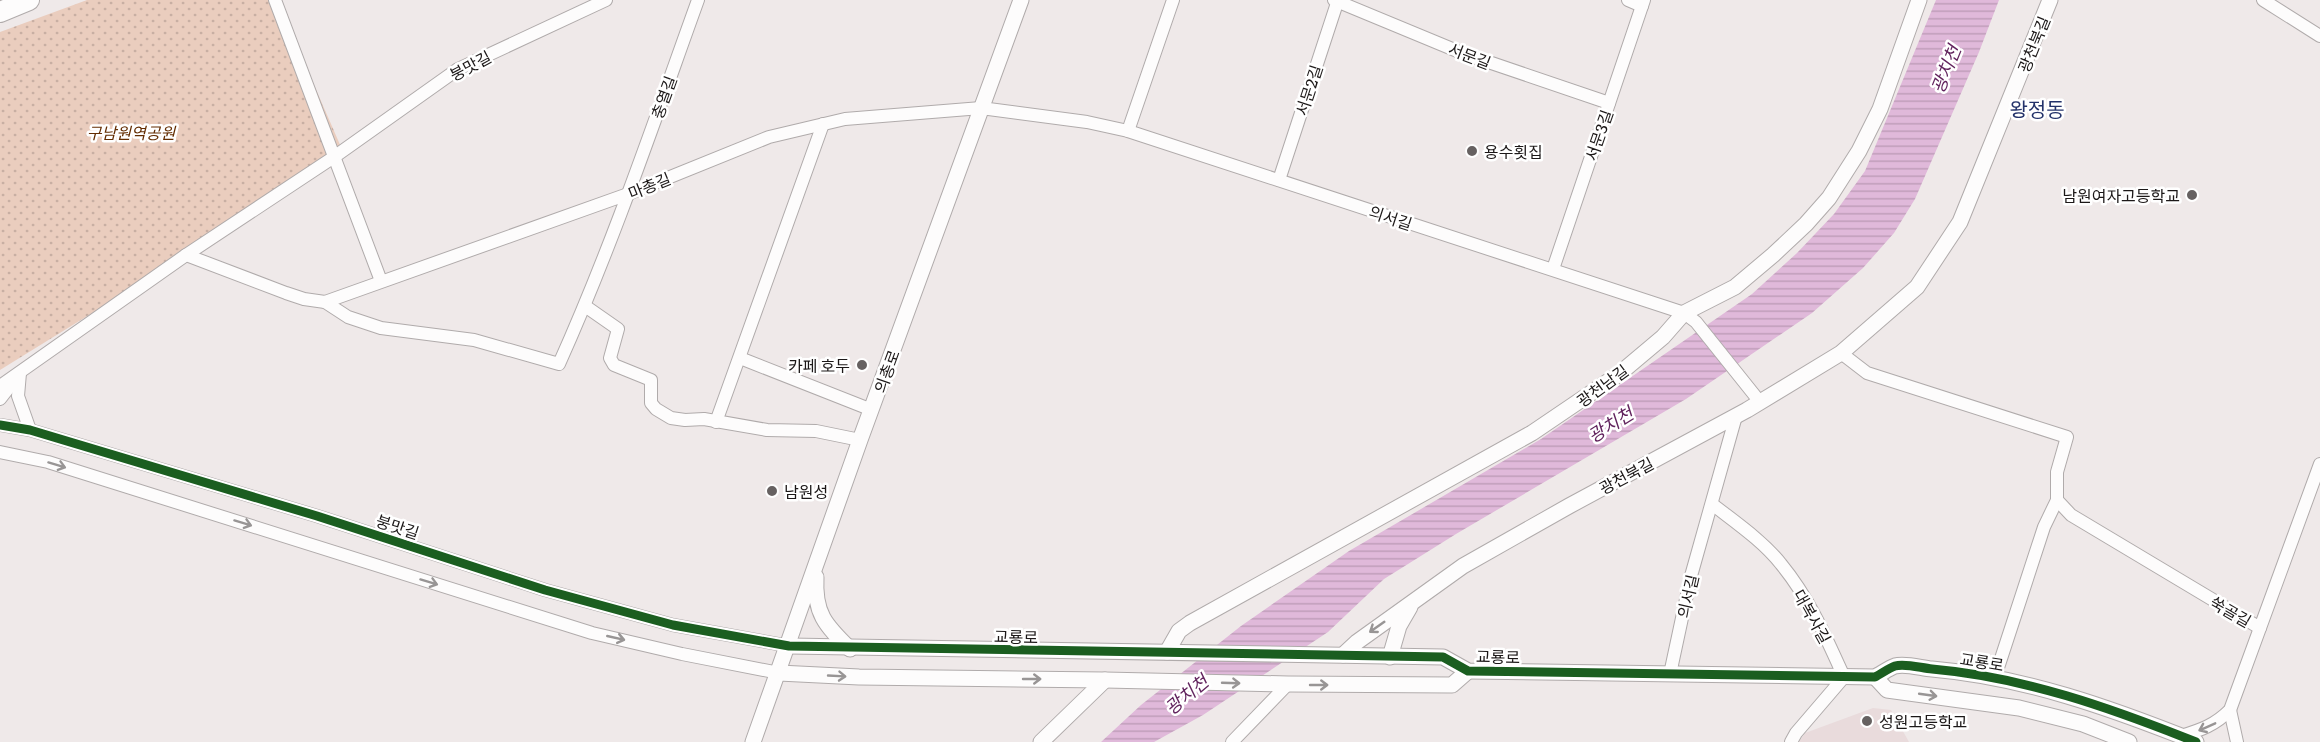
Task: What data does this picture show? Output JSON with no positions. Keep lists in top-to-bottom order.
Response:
{
  "streets": {
    "street": [
      "광천북길",
      "서문길",
      "붕맛길",
      "서문2길",
      "충열길",
      "서문3길",
      "마총길",
      "의서길",
      "의총로",
      "광천남길",
      "쑥골길",
      "대복사길",
      "교룡로"
    ]
  },
  "crossings": [
    ["광천북길", "의서길"],
    ["광천북길", "교룡로"],
    ["서문길", "서문2길"],
    ["서문길", "서문3길"],
    ["붕맛길", "의총로"],
    ["붕맛길", "교룡로"],
    ["서문2길", "의서길"],
    ["충열길", "마총길"],
    ["서문3길", "의서길"],
    ["마총길", "의서길"],
    ["마총길", "의총로"],
    ["의서길", "의총로"],
    ["의서길", "광천남길"],
    ["의서길", "대복사길"],
    ["의서길", "교룡로"],
    ["의총로", "교룡로"],
    ["광천남길", "교룡로"],
    ["대복사길", "교룡로"]
  ],
  "districts": ["왕정동"],
  "water": ["광치천"],
  "parks": ["구남원역공원"],
  "places": [
    "용수횟집",
    "남원여자고등학교",
    "카페 호두",
    "남원성",
    "성원고등학교"
  ]
}
